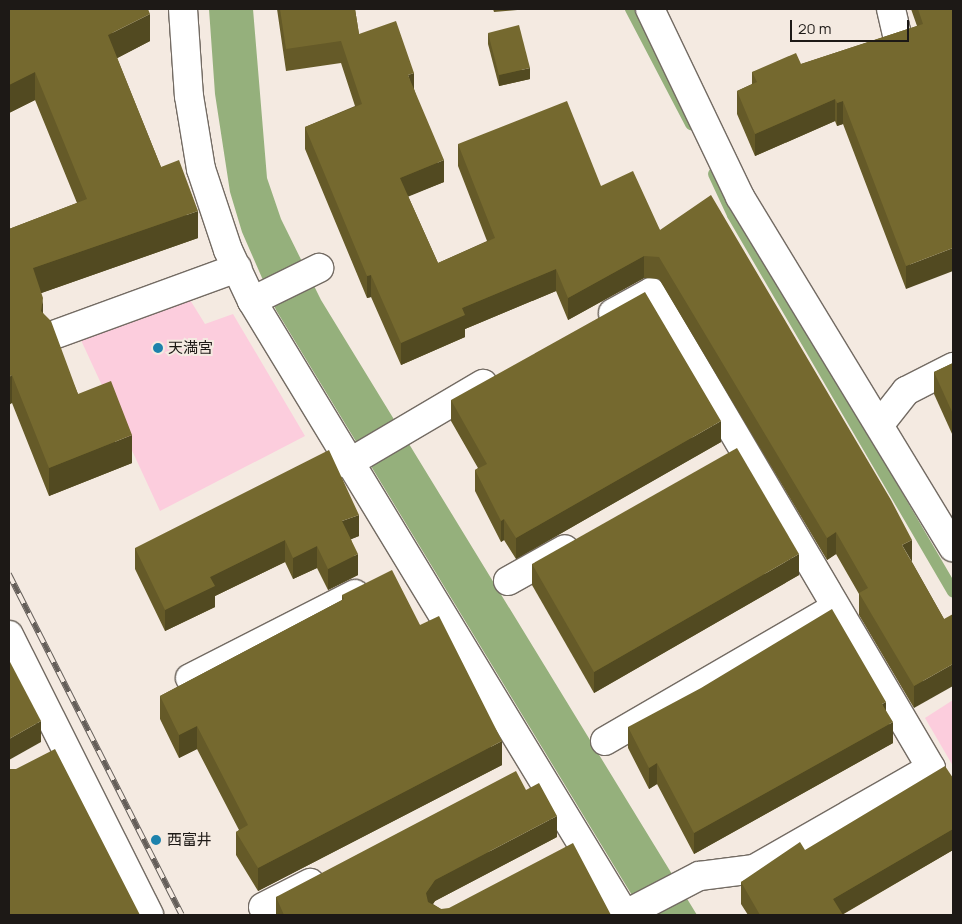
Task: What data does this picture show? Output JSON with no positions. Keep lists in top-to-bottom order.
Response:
{
  "places": ["天満宮", "西富井"],
  "scale_bar": "20 m"
}
